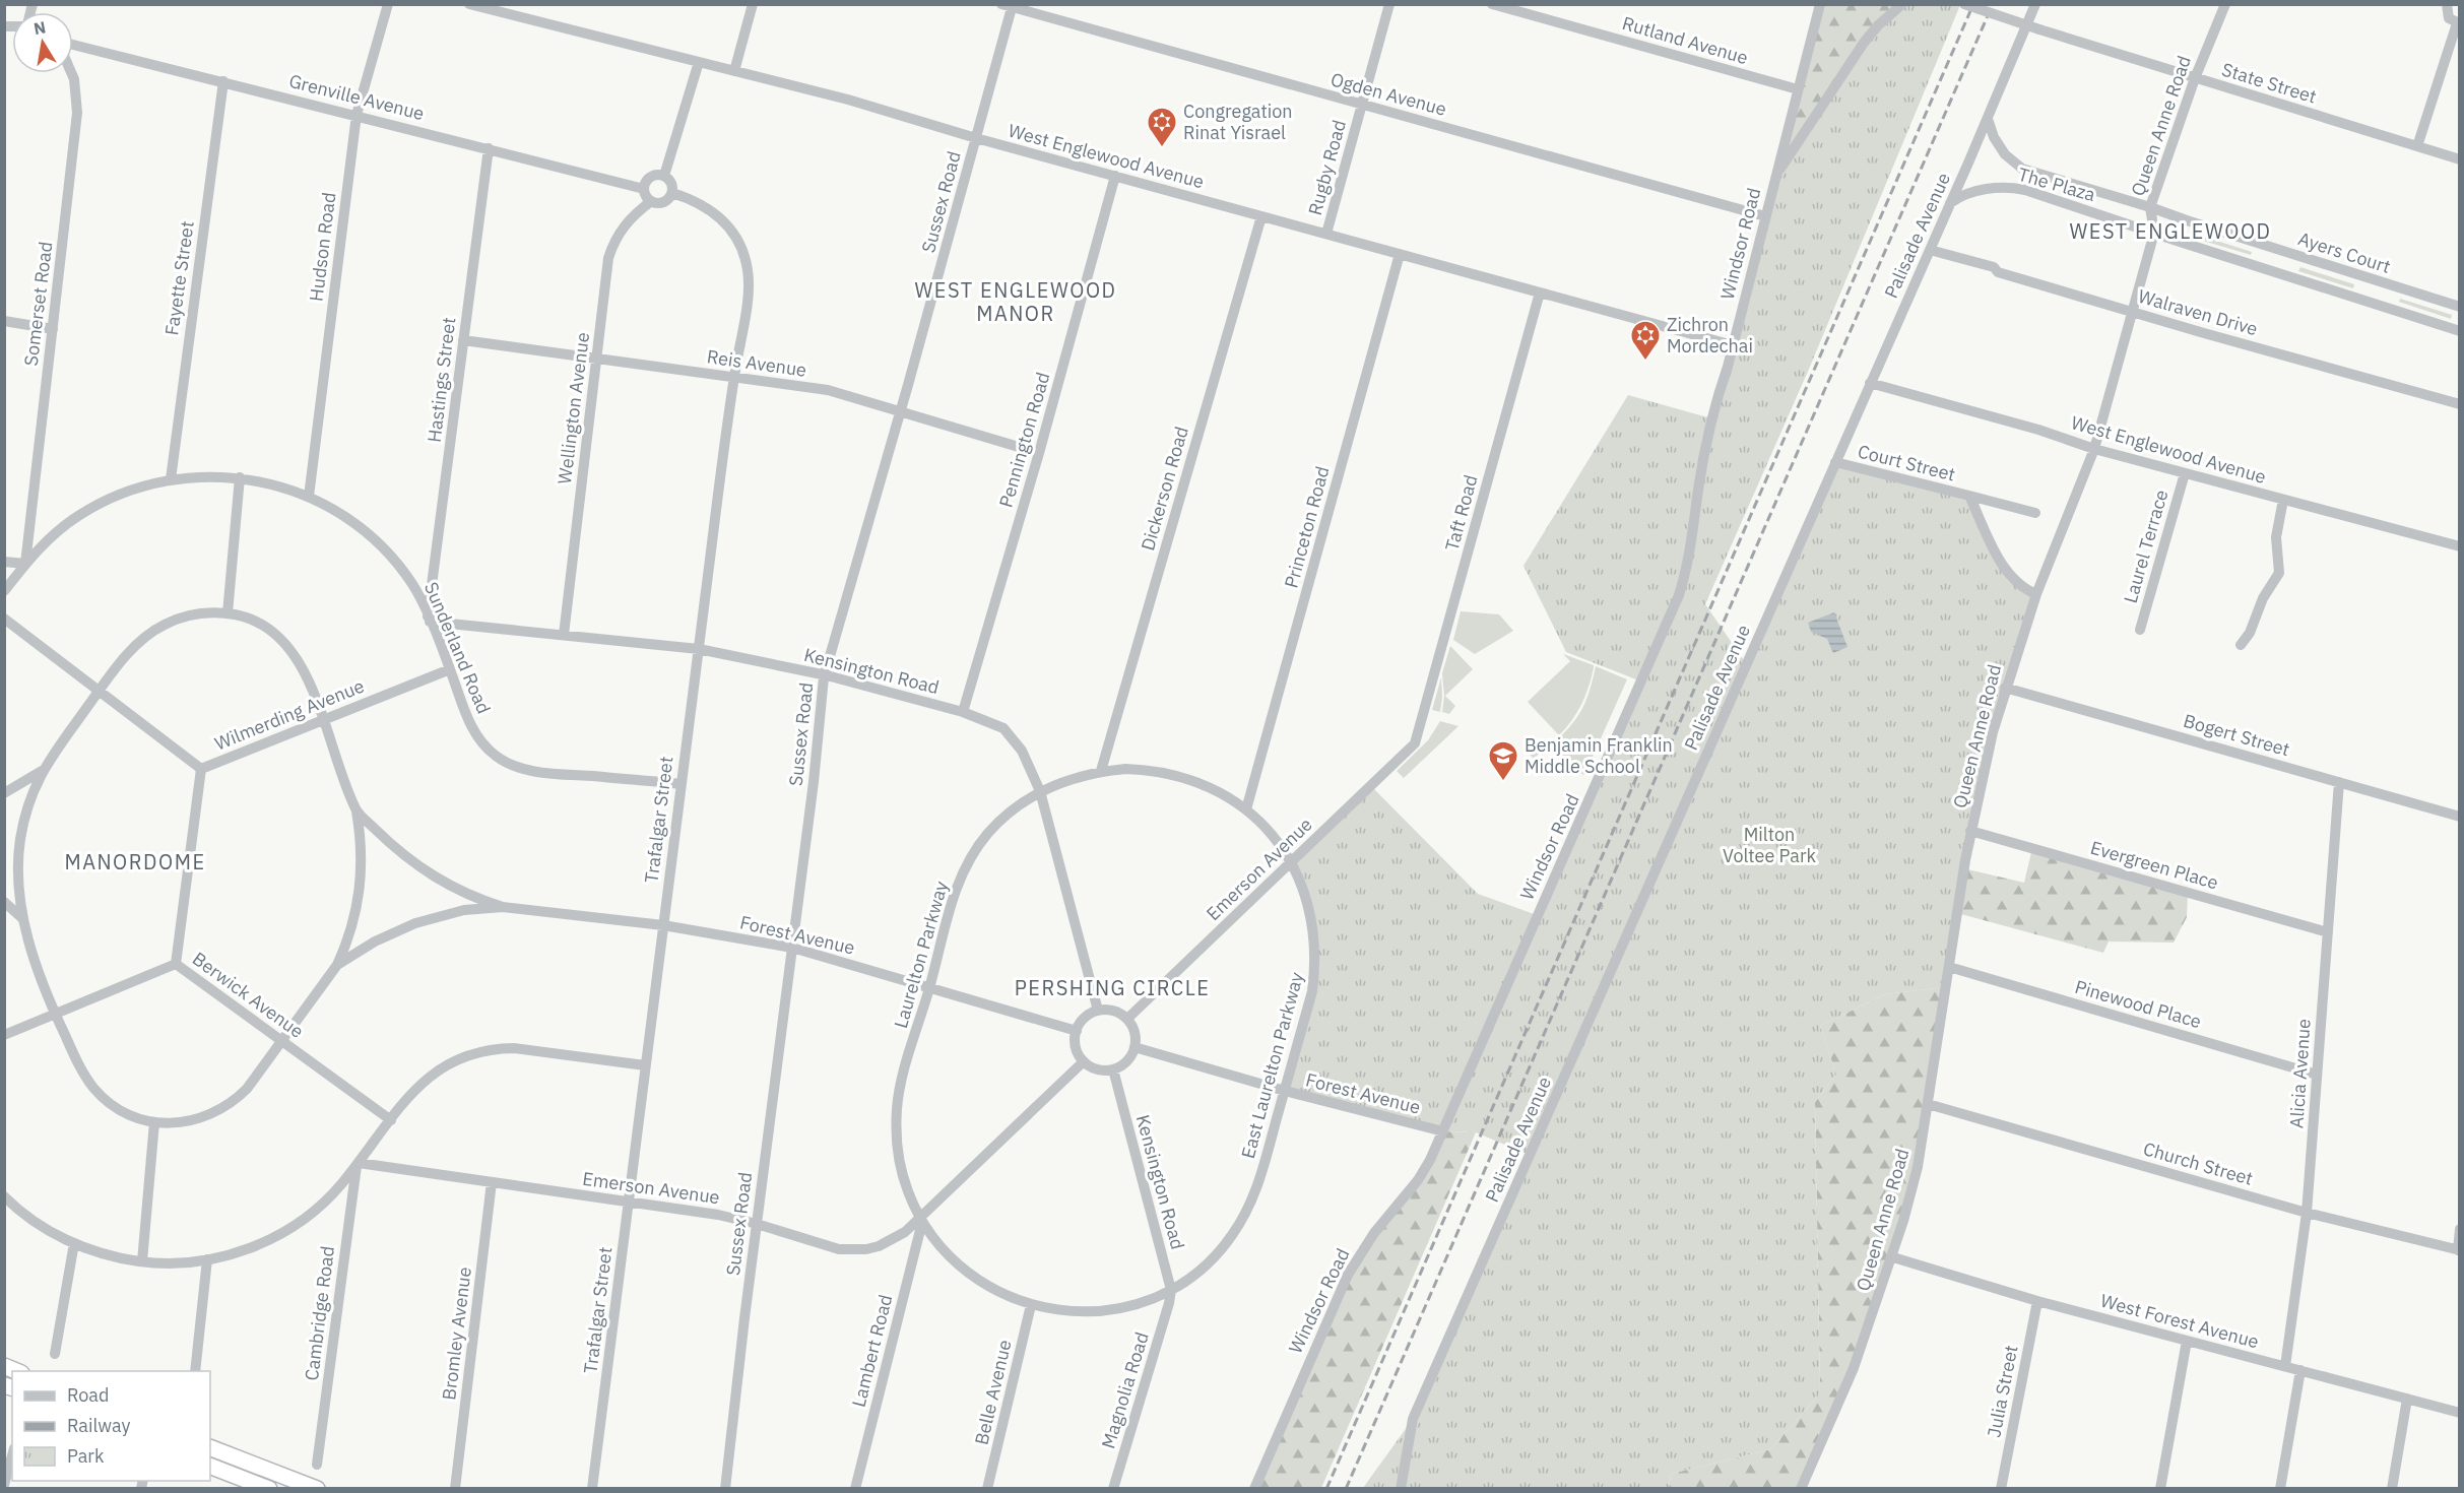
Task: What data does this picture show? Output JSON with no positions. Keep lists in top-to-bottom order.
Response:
{
  "streets": {
    "street": [
      "Rutland Avenue",
      "State Street",
      "Ogden Avenue",
      "Grenville Avenue",
      "Queen Anne Road",
      "West Englewood Avenue",
      "Rugby Road",
      "The Plaza",
      "Sussex Road",
      "Palisade Avenue",
      "Windsor Road",
      "Hudson Road",
      "Ayers Court",
      "Fayette Street",
      "Somerset Road",
      "Walraven Drive",
      "Reis Avenue",
      "Hastings Street",
      "Wellington Avenue",
      "Pennington Road",
      "Court Street",
      "Dickerson Road",
      "Taft Road",
      "Princeton Road",
      "Laurel Terrace",
      "Sunderland Road",
      "Kensington Road",
      "Wilmerding Avenue",
      "Bogert Street",
      "Trafalgar Street",
      "Evergreen Place",
      "Emerson Avenue",
      "Forest Avenue",
      "Laurelton Parkway",
      "Berwick Avenue",
      "Pinewood Place",
      "East Laurelton Parkway",
      "Alicia Avenue",
      "Church Street",
      "Cambridge Road",
      "West Forest Avenue",
      "Bromley Avenue",
      "Lambert Road",
      "Magnolia Road",
      "Julia Street",
      "Belle Avenue"
    ]
  },
  "crossings": [
    ["Rutland Avenue", "Windsor Road"],
    ["State Street", "Queen Anne Road"],
    ["Ogden Avenue", "Rugby Road"],
    ["Ogden Avenue", "Sussex Road"],
    ["Ogden Avenue", "Windsor Road"],
    ["Grenville Avenue", "Hudson Road"],
    ["Grenville Avenue", "Fayette Street"],
    ["Grenville Avenue", "Hastings Street"],
    ["Grenville Avenue", "Wellington Avenue"],
    ["Grenville Avenue", "Trafalgar Street"],
    ["Queen Anne Road", "West Englewood Avenue"],
    ["Queen Anne Road", "The Plaza"],
    ["Queen Anne Road", "Ayers Court"],
    ["Queen Anne Road", "Walraven Drive"],
    ["Queen Anne Road", "Court Street"],
    ["Queen Anne Road", "Bogert Street"],
    ["Queen Anne Road", "Evergreen Place"],
    ["Queen Anne Road", "Pinewood Place"],
    ["Queen Anne Road", "Church Street"],
    ["Queen Anne Road", "West Forest Avenue"],
    ["West Englewood Avenue", "Rugby Road"],
    ["West Englewood Avenue", "Sussex Road"],
    ["West Englewood Avenue", "Palisade Avenue"],
    ["West Englewood Avenue", "Windsor Road"],
    ["West Englewood Avenue", "Pennington Road"],
    ["West Englewood Avenue", "Dickerson Road"],
    ["West Englewood Avenue", "Taft Road"],
    ["West Englewood Avenue", "Princeton Road"],
    ["West Englewood Avenue", "Laurel Terrace"],
    ["The Plaza", "Palisade Avenue"],
    ["The Plaza", "Ayers Court"],
    ["Sussex Road", "Reis Avenue"],
    ["Sussex Road", "Kensington Road"],
    ["Sussex Road", "Emerson Avenue"],
    ["Sussex Road", "Forest Avenue"],
    ["Palisade Avenue", "Walraven Drive"],
    ["Palisade Avenue", "Court Street"],
    ["Windsor Road", "Forest Avenue"],
    ["Hudson Road", "Sunderland Road"],
    ["Fayette Street", "Sunderland Road"],
    ["Somerset Road", "Sunderland Road"],
    ["Reis Avenue", "Hastings Street"],
    ["Reis Avenue", "Wellington Avenue"],
    ["Reis Avenue", "Pennington Road"],
    ["Reis Avenue", "Trafalgar Street"],
    ["Hastings Street", "Sunderland Road"],
    ["Hastings Street", "Kensington Road"],
    ["Wellington Avenue", "Kensington Road"],
    ["Wellington Avenue", "Trafalgar Street"],
    ["Pennington Road", "Kensington Road"],
    ["Dickerson Road", "Laurelton Parkway"],
    ["Dickerson Road", "East Laurelton Parkway"],
    ["Taft Road", "Emerson Avenue"],
    ["Princeton Road", "East Laurelton Parkway"],
    ["Sunderland Road", "Kensington Road"],
    ["Sunderland Road", "Wilmerding Avenue"],
    ["Sunderland Road", "Trafalgar Street"],
    ["Kensington Road", "Trafalgar Street"],
    ["Kensington Road", "Emerson Avenue"],
    ["Kensington Road", "Forest Avenue"],
    ["Kensington Road", "Laurelton Parkway"],
    ["Kensington Road", "East Laurelton Parkway"],
    ["Kensington Road", "Magnolia Road"],
    ["Bogert Street", "Alicia Avenue"],
    ["Trafalgar Street", "Emerson Avenue"],
    ["Trafalgar Street", "Forest Avenue"],
    ["Evergreen Place", "Alicia Avenue"],
    ["Emerson Avenue", "Forest Avenue"],
    ["Emerson Avenue", "Laurelton Parkway"],
    ["Emerson Avenue", "East Laurelton Parkway"],
    ["Emerson Avenue", "Cambridge Road"],
    ["Emerson Avenue", "Bromley Avenue"],
    ["Emerson Avenue", "Lambert Road"],
    ["Forest Avenue", "Laurelton Parkway"],
    ["Forest Avenue", "East Laurelton Parkway"],
    ["Laurelton Parkway", "East Laurelton Parkway"],
    ["Laurelton Parkway", "Lambert Road"],
    ["Laurelton Parkway", "Belle Avenue"],
    ["Pinewood Place", "Alicia Avenue"],
    ["East Laurelton Parkway", "Belle Avenue"],
    ["Alicia Avenue", "Church Street"],
    ["Alicia Avenue", "West Forest Avenue"],
    ["West Forest Avenue", "Julia Street"]
  ],
  "districts": [
    "WEST ENGLEWOOD",
    "WEST ENGLEWOOD MANOR",
    "MANORDOME",
    "PERSHING CIRCLE"
  ],
  "parks": ["Milton Voltee Park"],
  "places": {
    "synagogue": ["Congregation Rinat Yisrael", "Zichron Mordechai"],
    "school or university": ["Benjamin Franklin Middle School"]
  },
  "legend": ["Road", "Railway", "Park"],
  "north": "top"
}
